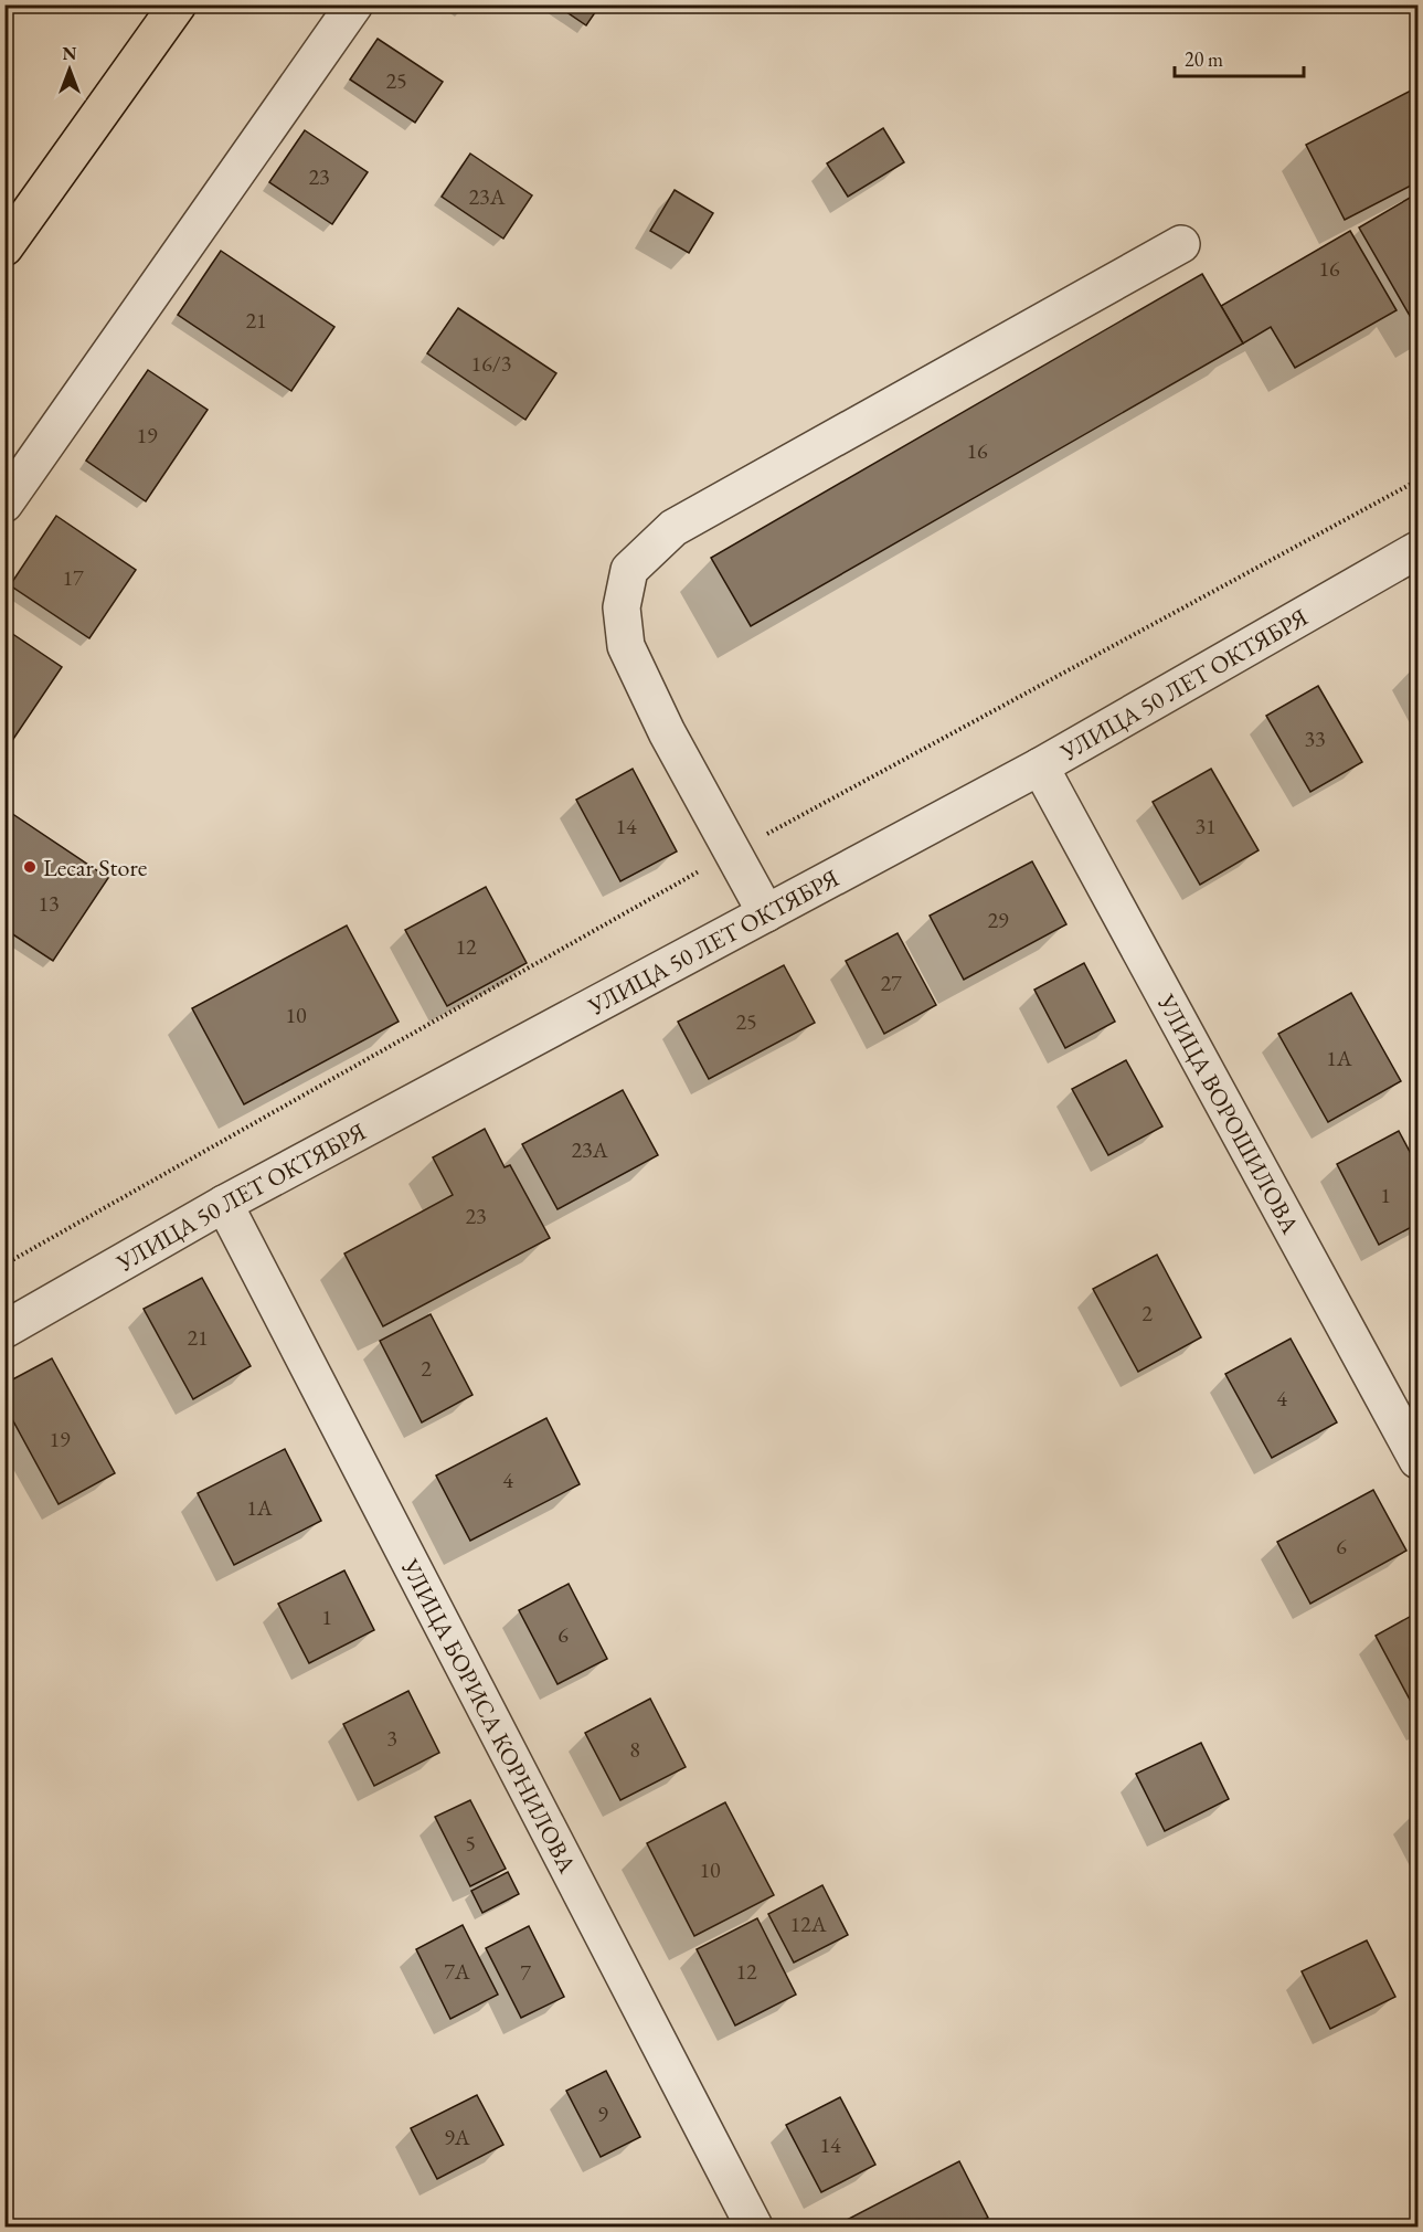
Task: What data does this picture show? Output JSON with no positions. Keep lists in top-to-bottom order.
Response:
{
  "streets": {
    "street": ["УЛИЦА 50 ЛЕТ ОКТЯБРЯ", "УЛИЦА ВОРОШИЛОВА", "УЛИЦА БОРИСА КОРНИЛОВА"]
  },
  "crossings": [
    ["УЛИЦА 50 ЛЕТ ОКТЯБРЯ", "УЛИЦА ВОРОШИЛОВА"],
    ["УЛИЦА 50 ЛЕТ ОКТЯБРЯ", "УЛИЦА БОРИСА КОРНИЛОВА"]
  ],
  "places": ["Lecar Store"],
  "house_numbers": [
    "25",
    "23",
    "23А",
    "16",
    "21",
    "16/3",
    "19",
    "16",
    "17",
    "33",
    "14",
    "31",
    "13",
    "29",
    "12",
    "27",
    "10",
    "25",
    "1А",
    "23А",
    "1",
    "23",
    "2",
    "21",
    "2",
    "4",
    "19",
    "4",
    "1А",
    "6",
    "1",
    "6",
    "3",
    "8",
    "5",
    "10",
    "12А",
    "7А",
    "12",
    "7",
    "9",
    "9А",
    "14"
  ],
  "scale_bar": "20 m",
  "north": "top"
}
